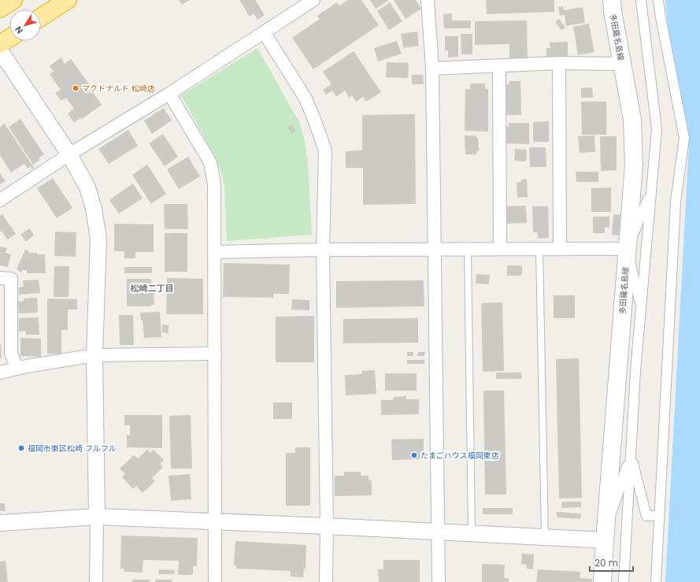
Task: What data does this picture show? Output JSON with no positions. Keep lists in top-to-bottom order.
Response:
{
  "streets": {
    "main road": ["多田羅名島線"]
  },
  "districts": ["松崎二丁目"],
  "places": ["マクドナルド 松崎店", "福岡市東区松崎 フルフル", "たまごハウス福岡東店"],
  "scale_bar": "20 m",
  "north": "bottom left"
}
